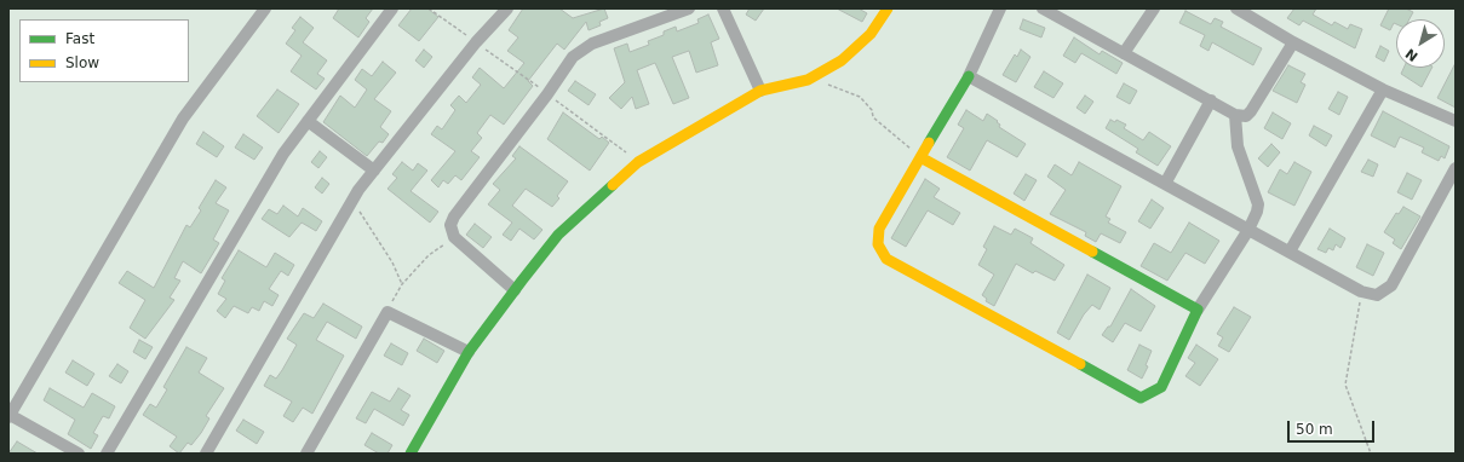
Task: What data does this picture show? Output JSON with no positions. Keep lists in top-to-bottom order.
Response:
{
  "legend": ["Fast", "Slow"],
  "scale_bar": "50 m",
  "north": "bottom left"
}
